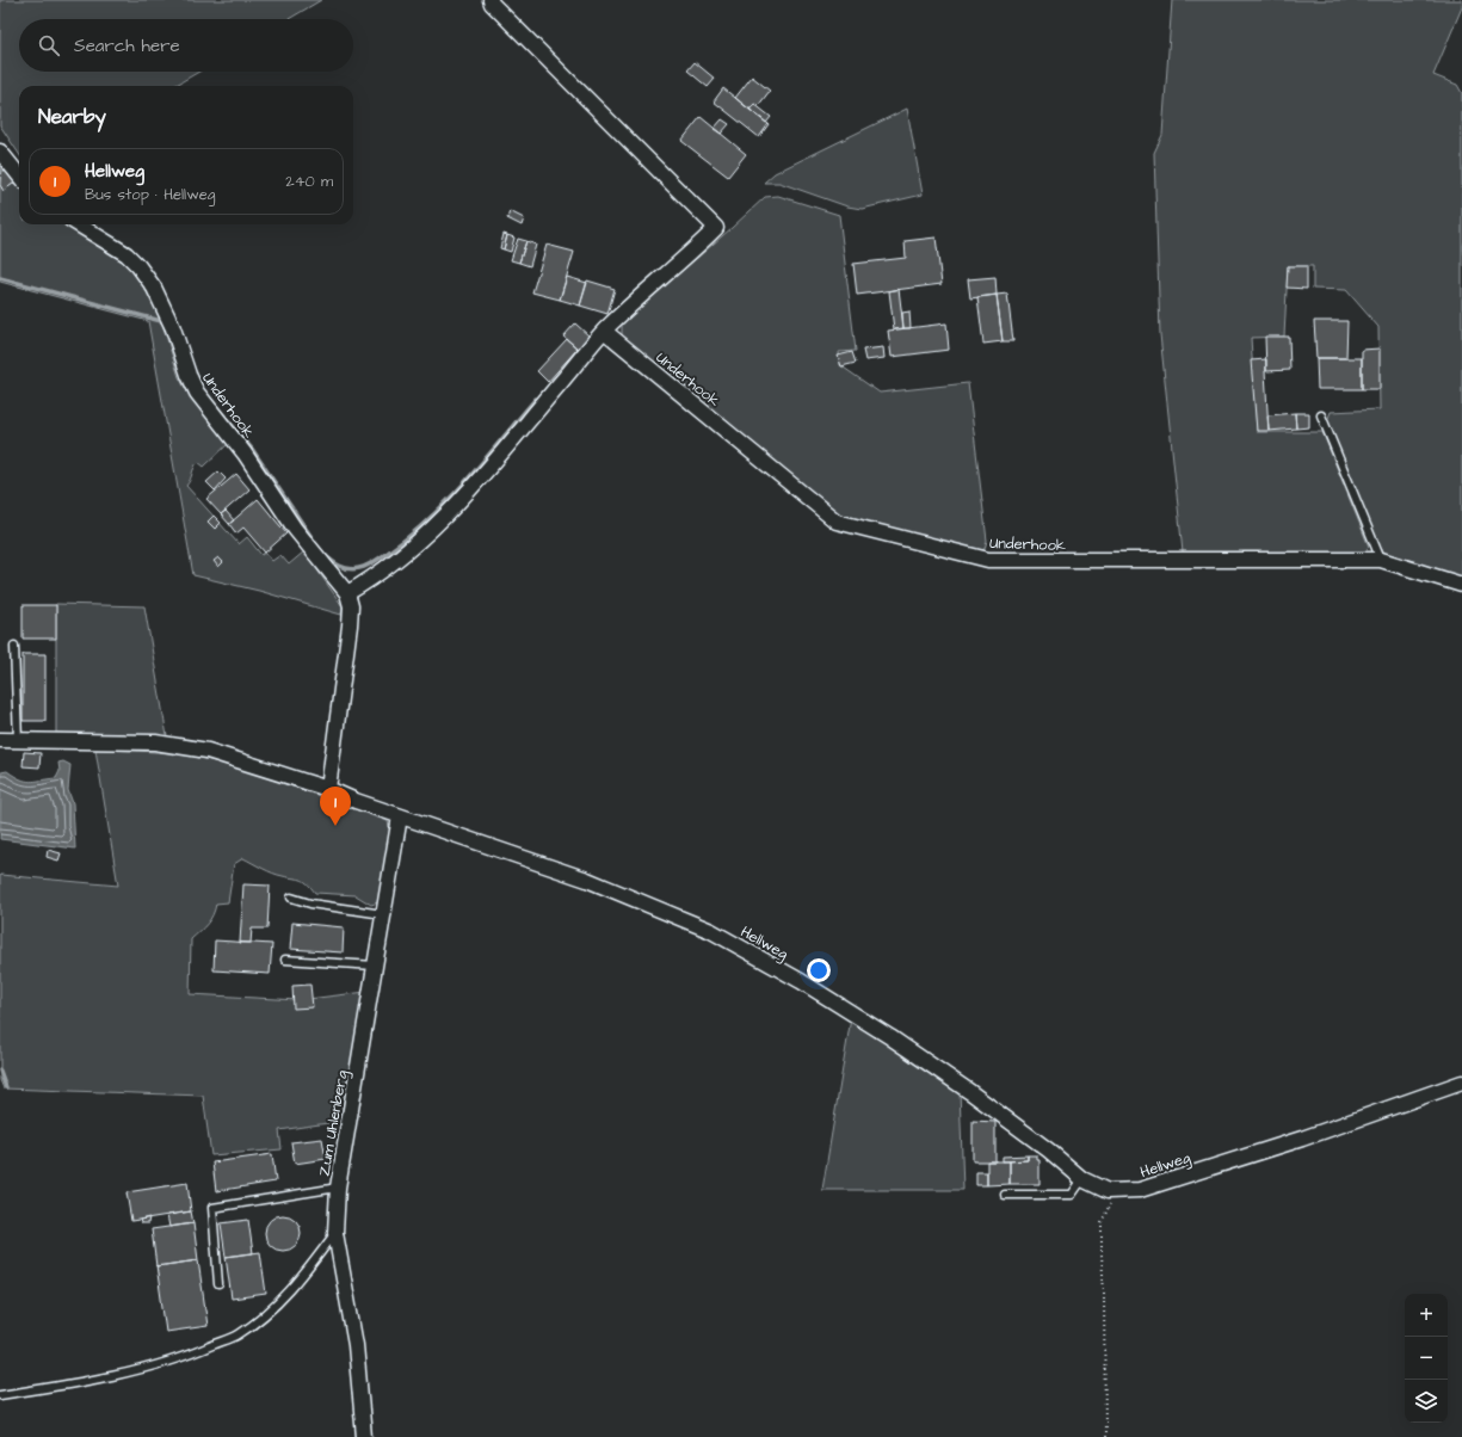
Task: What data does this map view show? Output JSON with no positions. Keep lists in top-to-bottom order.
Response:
{
  "streets": {
    "street": ["Underhook", "Hellweg", "Zum Uhlenberg"]
  },
  "crossings": [
    ["Hellweg", "Zum Uhlenberg"]
  ],
  "page": {
    "search": "Search here",
    "heading": "Nearby",
    "list": [
      {
        "mark": "1",
        "name": "Hellweg",
        "note": "Bus stop · Hellweg",
        "value": "240 m"
      }
    ],
    "pins": "1",
    "map_buttons": ["+", "−"]
  }
}
